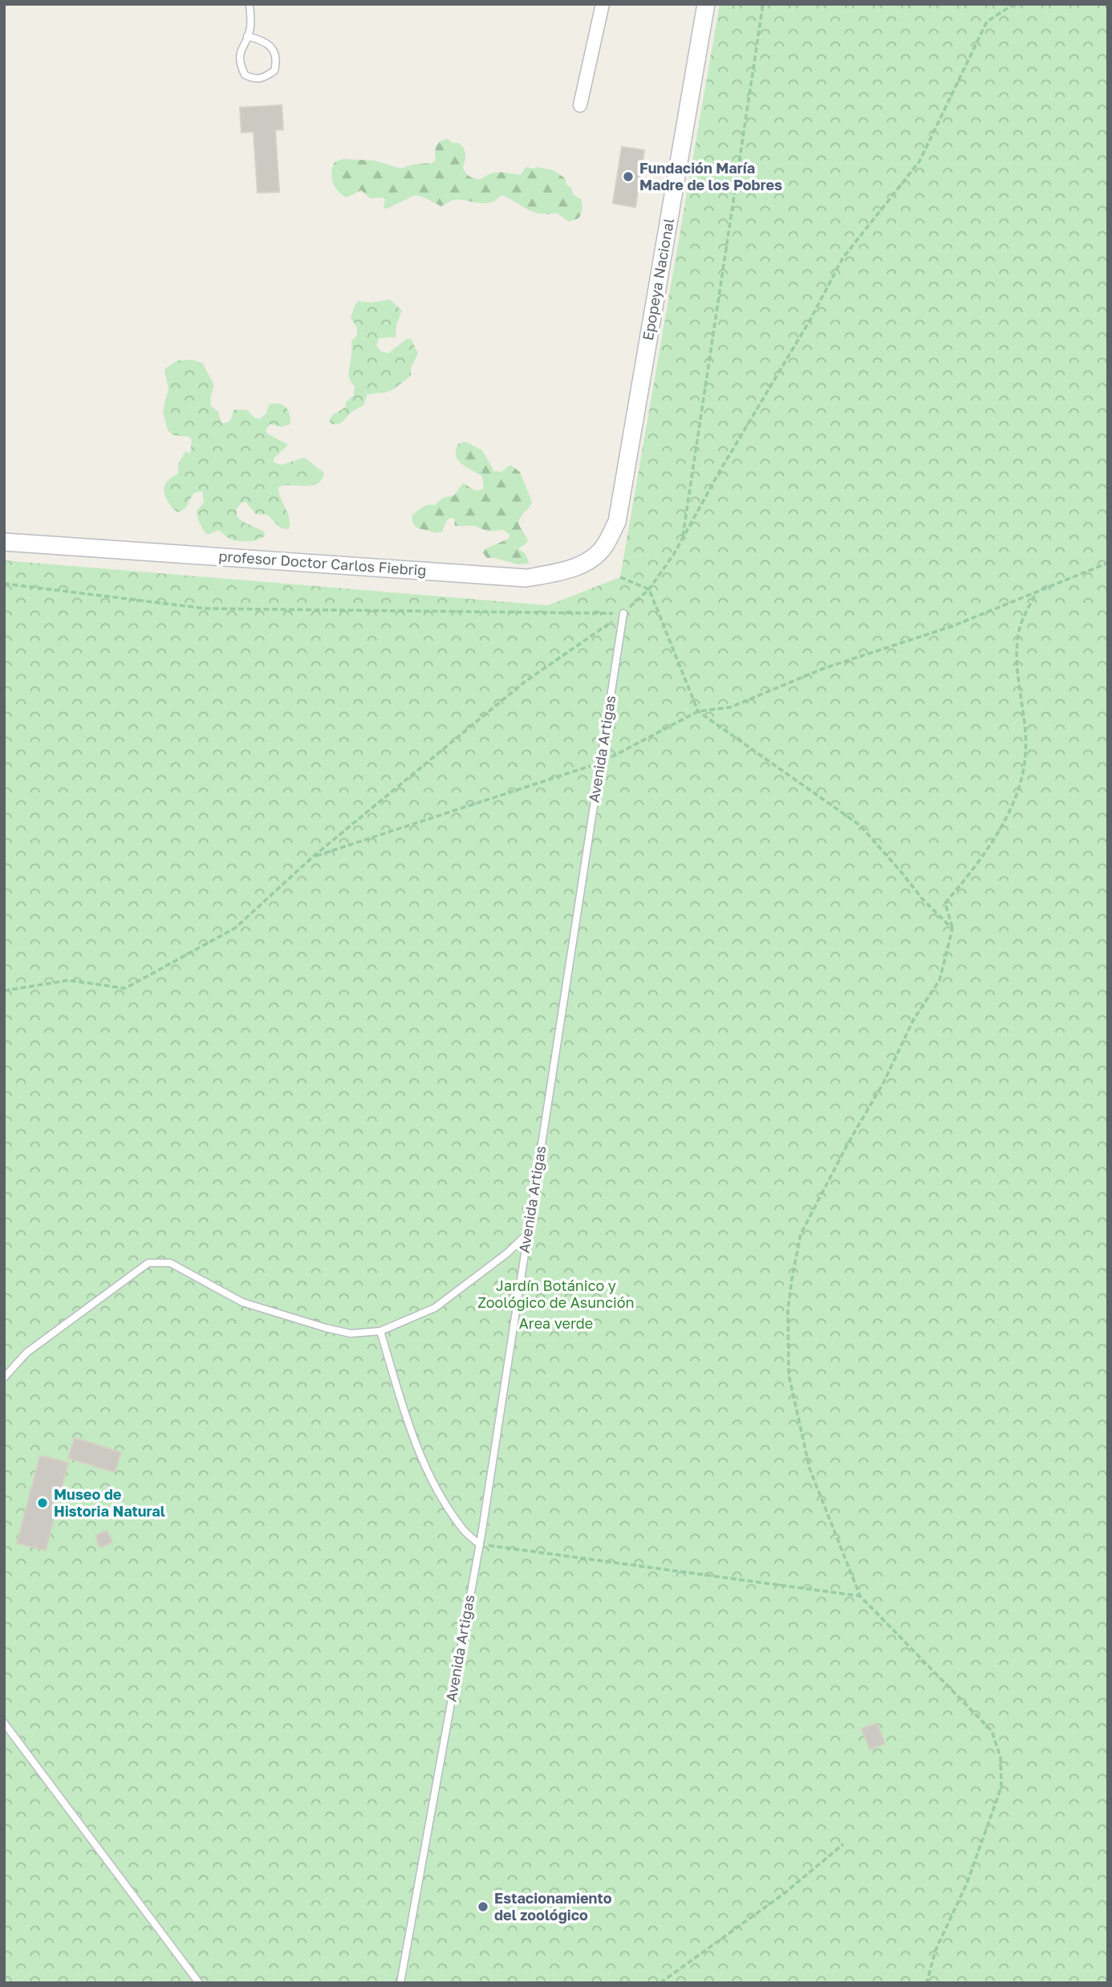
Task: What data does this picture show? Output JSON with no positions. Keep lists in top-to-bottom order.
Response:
{
  "streets": {
    "street": ["Epopeya Nacional", "profesor Doctor Carlos Fiebrig"],
    "lane": ["Avenida Artigas"]
  },
  "crossings": [
    ["Epopeya Nacional", "profesor Doctor Carlos Fiebrig"]
  ],
  "parks": ["Jardín Botánico y Zoológico de Asunción", "Area verde"],
  "places": ["Fundación María Madre de los Pobres", "Museo de Historia Natural", "Estacionamiento del zoológico"]
}
